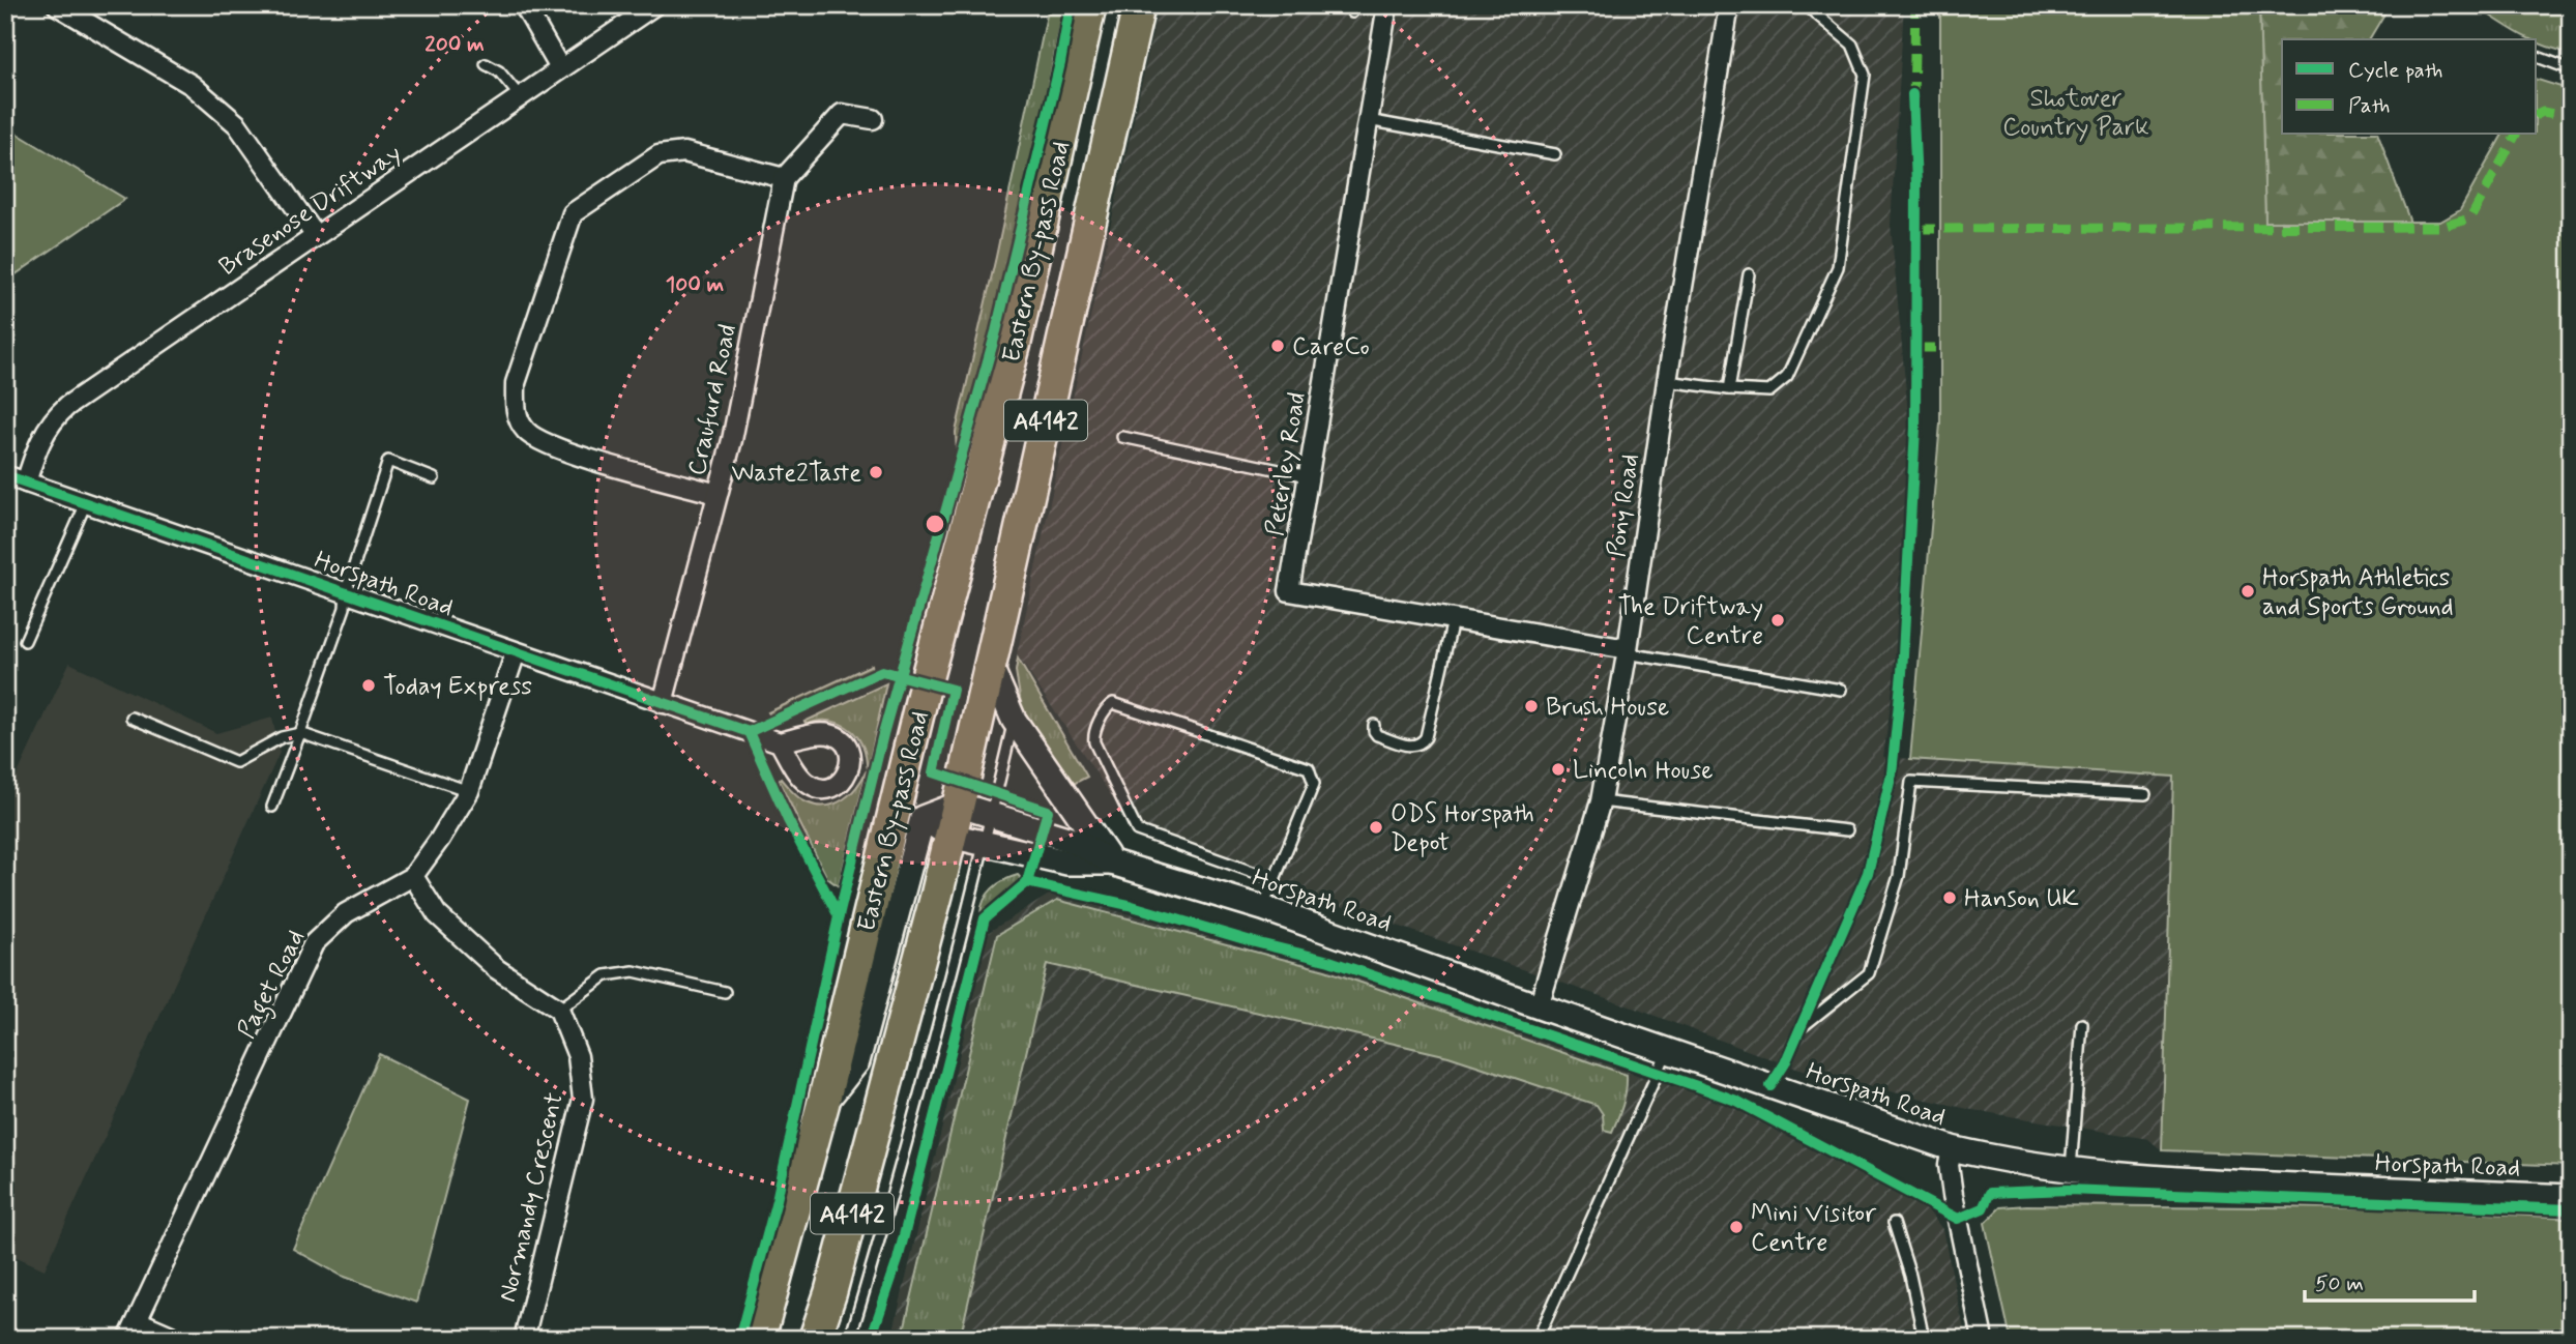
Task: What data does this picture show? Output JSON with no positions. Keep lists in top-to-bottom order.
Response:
{
  "streets": {
    "highway": ["Eastern By-pass Road", "A4142"],
    "street": [
      "Brasenose Driftway",
      "Craufurd Road",
      "Peterley Road",
      "Pony Road",
      "Horspath Road",
      "Paget Road",
      "Normandy Crescent"
    ]
  },
  "crossings": [
    ["Brasenose Driftway", "Horspath Road"],
    ["Eastern By-pass Road", "Horspath Road"],
    ["Craufurd Road", "Horspath Road"],
    ["Peterley Road", "Pony Road"],
    ["Pony Road", "Horspath Road"],
    ["Horspath Road", "Paget Road"]
  ],
  "parks": ["Shotover Country Park"],
  "places": [
    "CareCo",
    "Waste2Taste",
    "Horspath Athletics and Sports Ground",
    "The Driftway Centre",
    "Today Express",
    "Brush House",
    "Lincoln House",
    "ODS Horspath Depot",
    "Hanson UK",
    "Mini Visitor Centre"
  ],
  "legend": ["Cycle path", "Path"],
  "scale_bar": "50 m",
  "rings": ["200 m", "100 m"]
}
